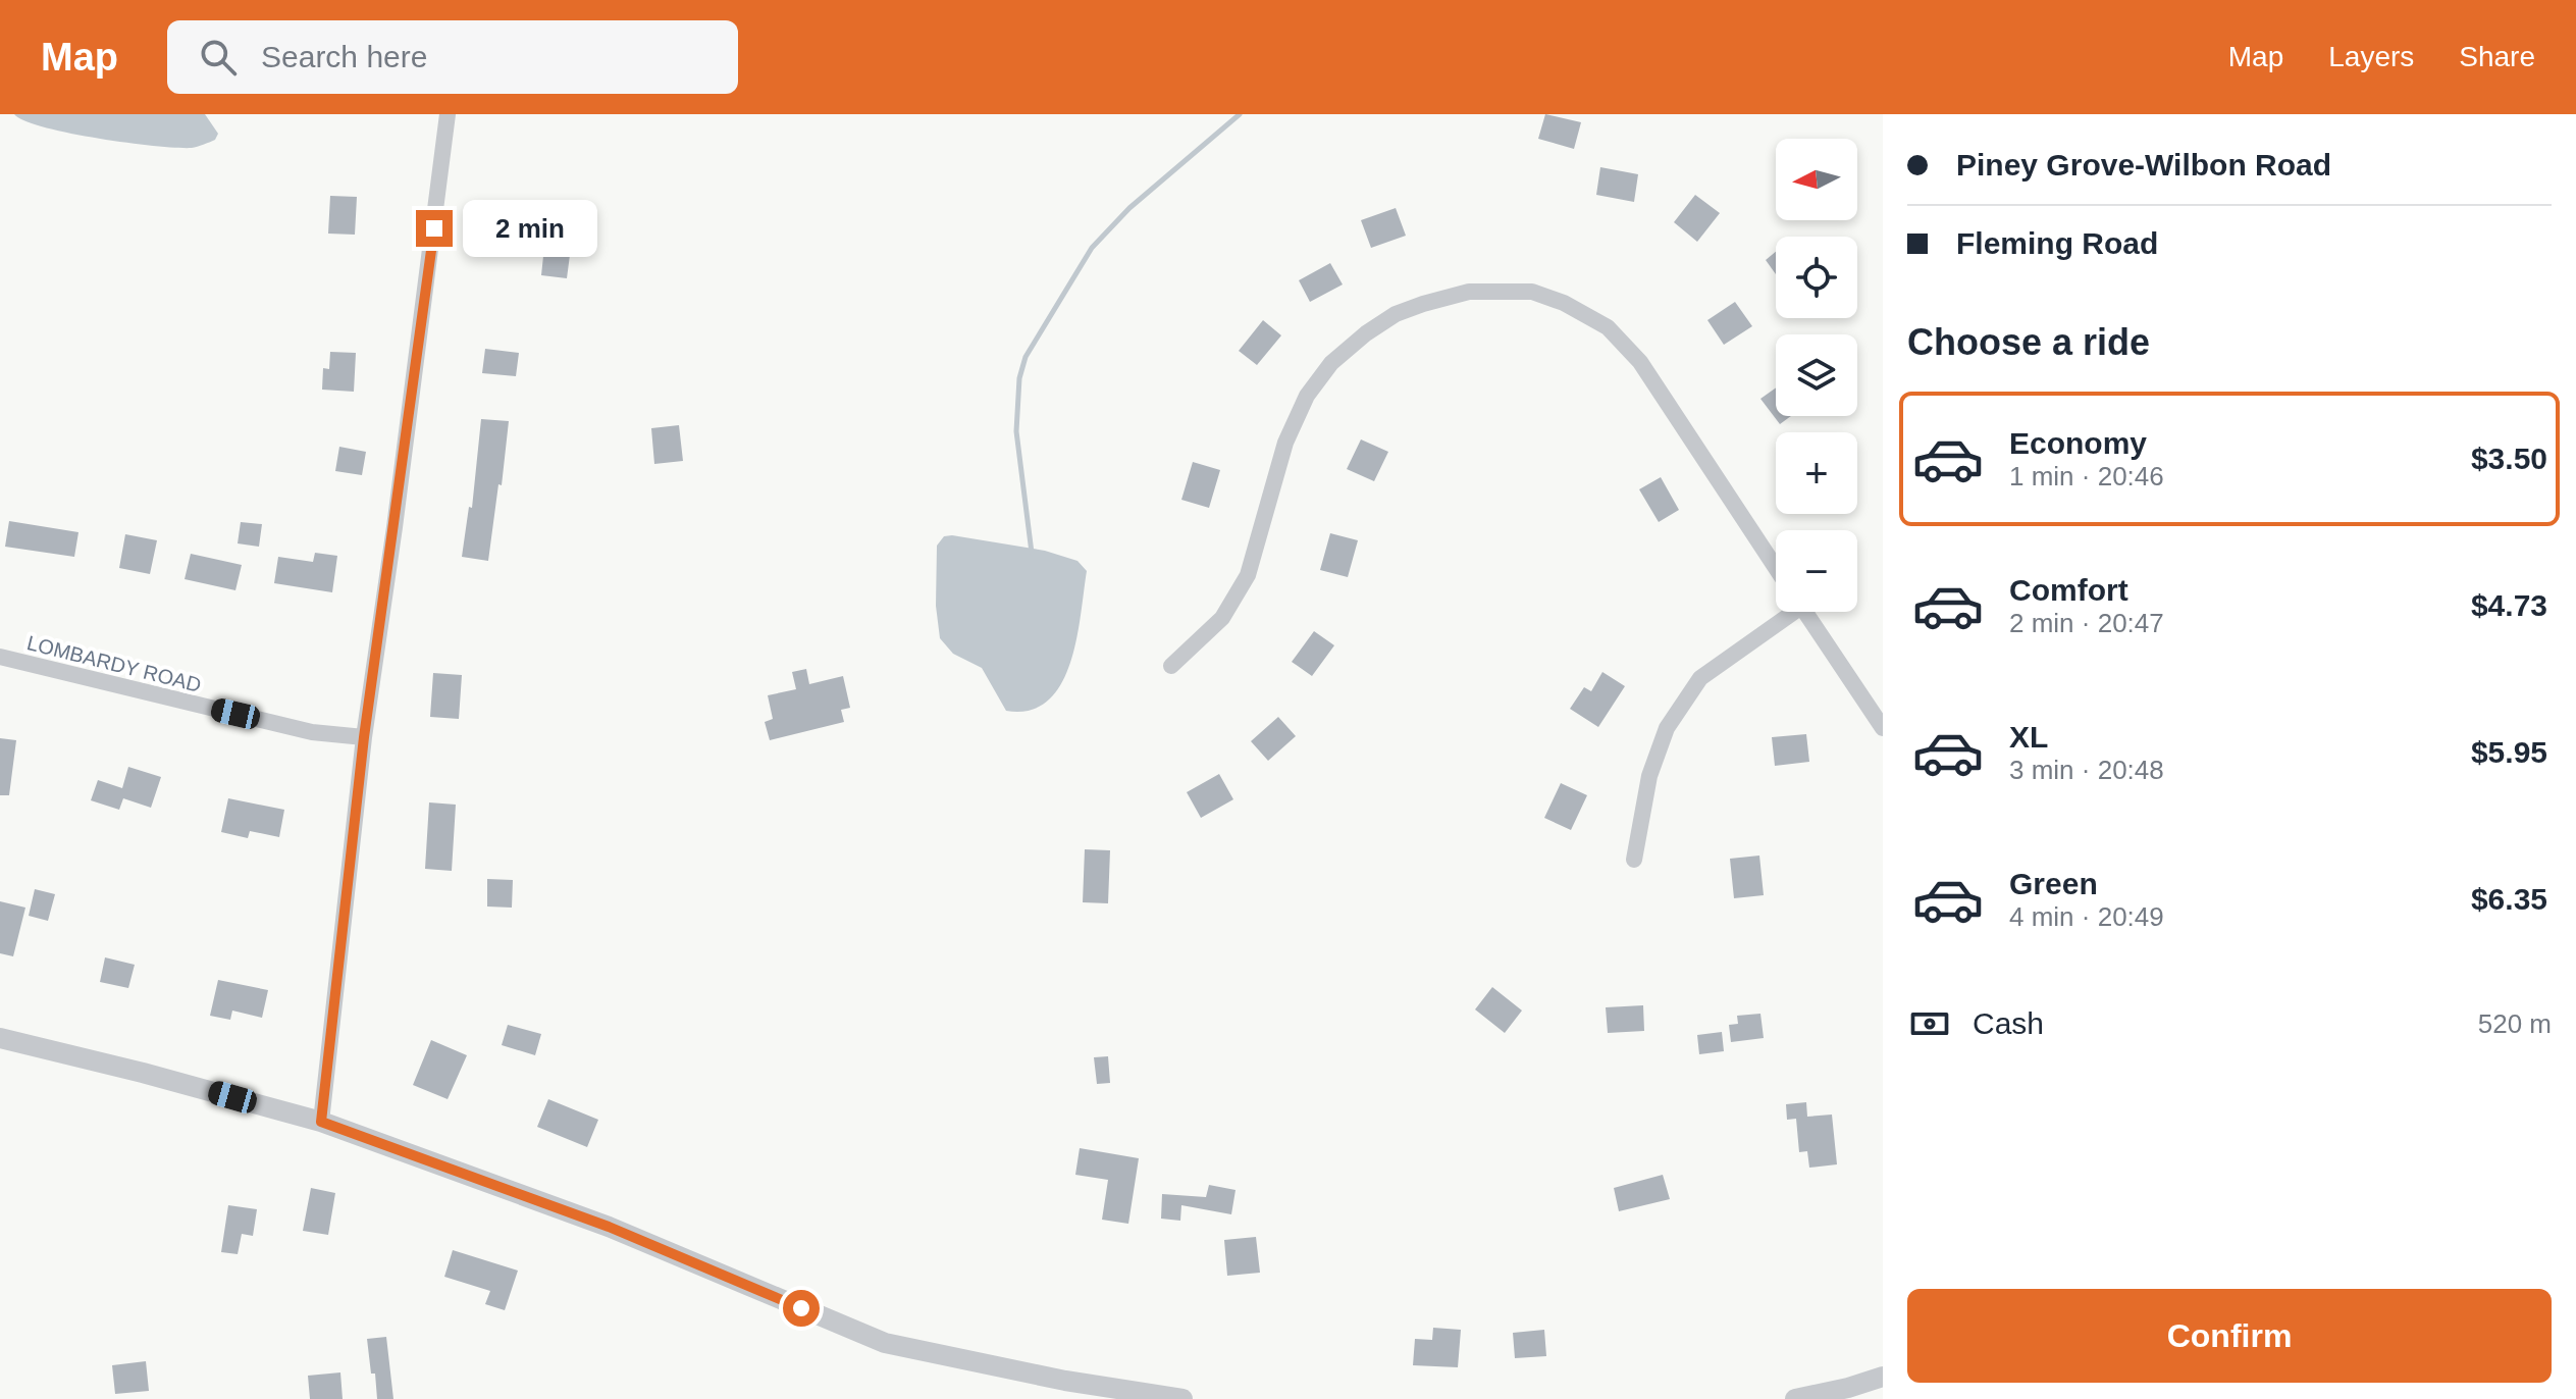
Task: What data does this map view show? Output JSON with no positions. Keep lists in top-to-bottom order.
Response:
{
  "streets": {
    "street": ["LOMBARDY ROAD"]
  },
  "north": "left",
  "page": {
    "header": "Map",
    "search": "Search here",
    "nav": ["Map", "Layers", "Share"],
    "banner": ["Piney Grove-Wilbon Road", "Fleming Road"],
    "map_buttons": ["+", "−"],
    "bubble": "2 min",
    "heading": "Choose a ride",
    "list": [
      {
        "name": "Economy",
        "note": "1 min · 20:46",
        "value": "$3.50"
      },
      {
        "name": "Comfort",
        "note": "2 min · 20:47",
        "value": "$4.73"
      },
      {
        "name": "XL",
        "note": "3 min · 20:48",
        "value": "$5.95"
      },
      {
        "name": "Green",
        "note": "4 min · 20:49",
        "value": "$6.35"
      }
    ],
    "pay": ["Cash", "520 m"],
    "buttons": "Confirm"
  }
}
